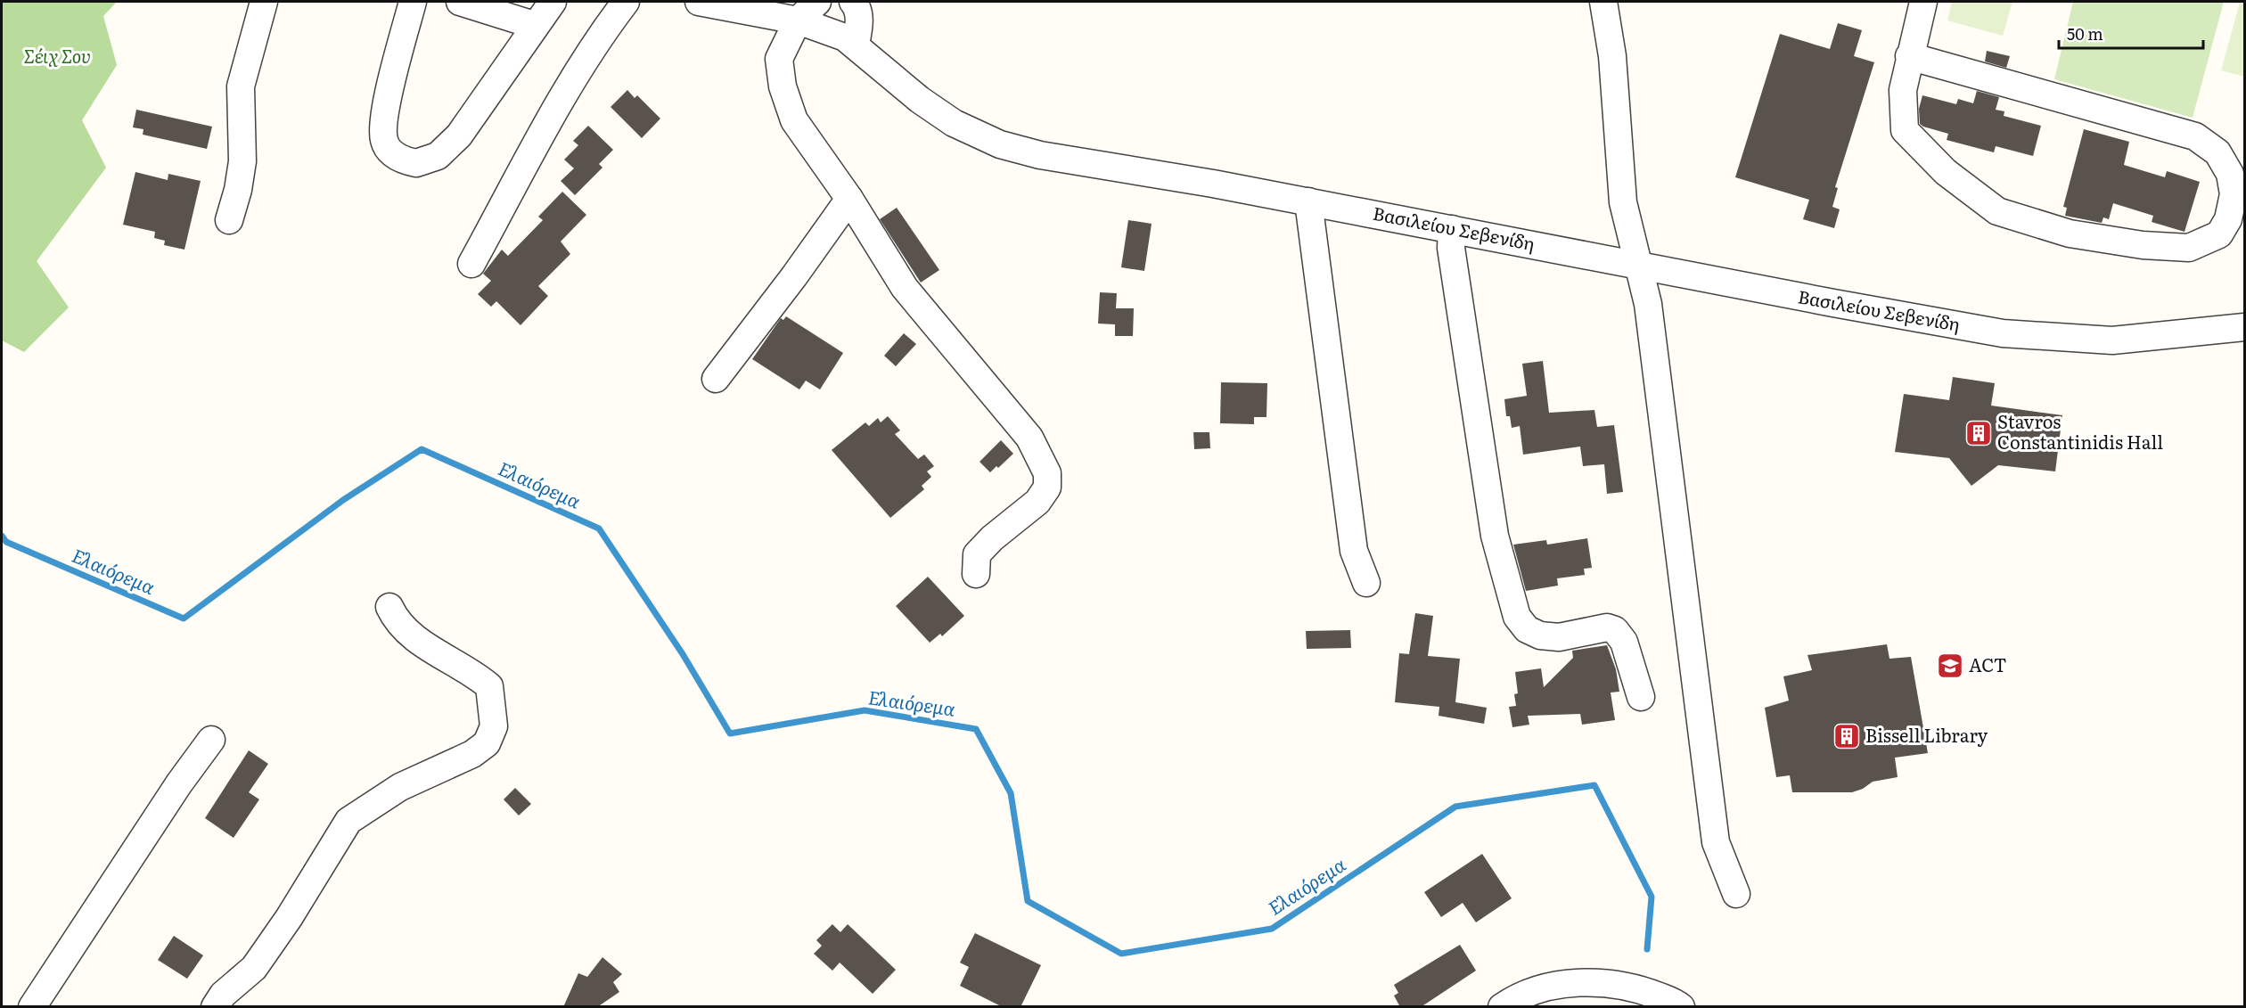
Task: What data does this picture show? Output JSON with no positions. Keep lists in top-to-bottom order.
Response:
{
  "streets": {
    "street": ["Βασιλείου Σεβενίδη"]
  },
  "water": ["Ελαιόρεμα"],
  "parks": ["Σέιχ Σου"],
  "places": {
    "building": ["Stavros Constantinidis Hall", "Bissell Library"],
    "school or university": ["ACT"]
  },
  "scale_bar": "50 m"
}
